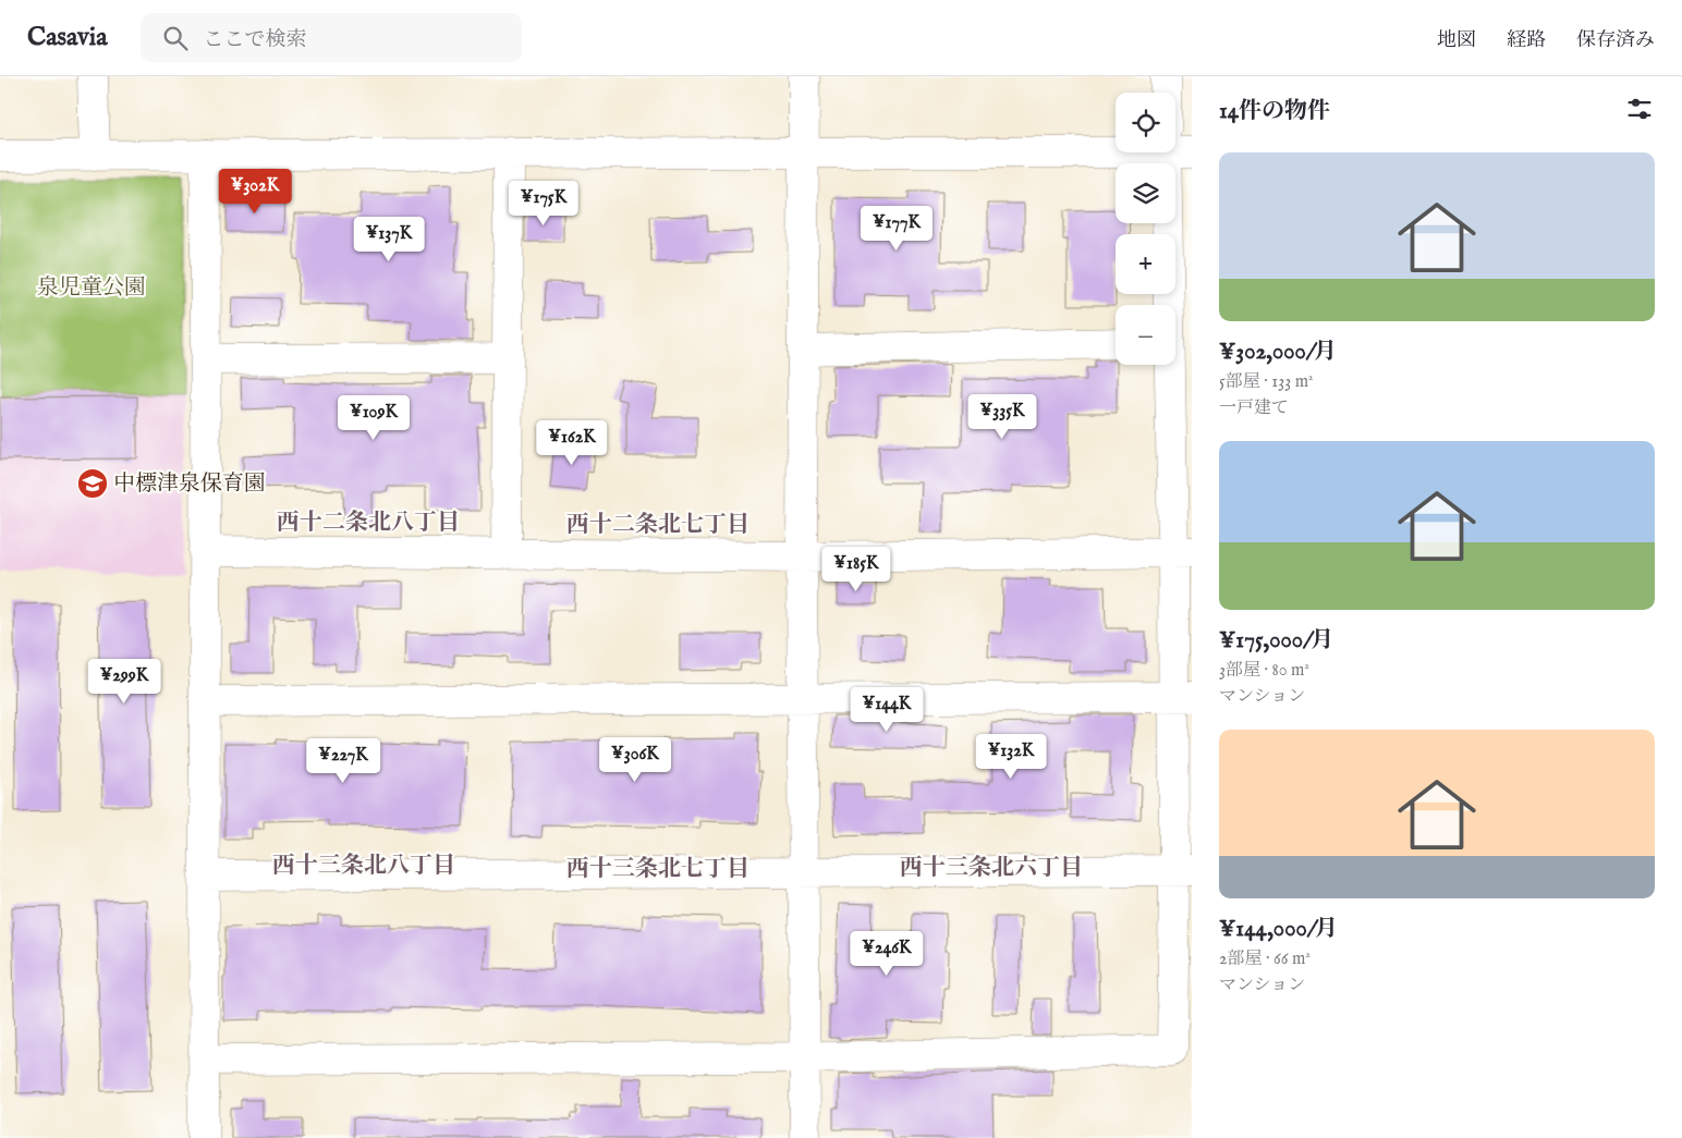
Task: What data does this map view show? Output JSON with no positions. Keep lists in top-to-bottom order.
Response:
{
  "districts": [
    "西十二条北八丁目",
    "西十二条北七丁目",
    "西十三条北八丁目",
    "西十三条北六丁目",
    "西十三条北七丁目"
  ],
  "parks": ["泉児童公園"],
  "places": {
    "school or university": ["中標津泉保育園"]
  },
  "page": {
    "header": "Casavia",
    "search": "ここで検索",
    "nav": ["地図", "経路", "保存済み"],
    "heading": "14件の物件",
    "map_buttons": ["+", "−"],
    "list": [
      {
        "name": "¥302,000/月",
        "note": "5部屋 · 133 m² · 一戸建て"
      },
      {
        "name": "¥175,000/月",
        "note": "3部屋 · 80 m² · マンション"
      },
      {
        "name": "¥144,000/月",
        "note": "2部屋 · 66 m² · マンション"
      }
    ],
    "price": [
      "¥302K",
      "¥175K",
      "¥177K",
      "¥137K",
      "¥335K",
      "¥109K",
      "¥162K",
      "¥185K",
      "¥299K",
      "¥144K",
      "¥132K",
      "¥306K",
      "¥227K",
      "¥246K"
    ]
  }
}
